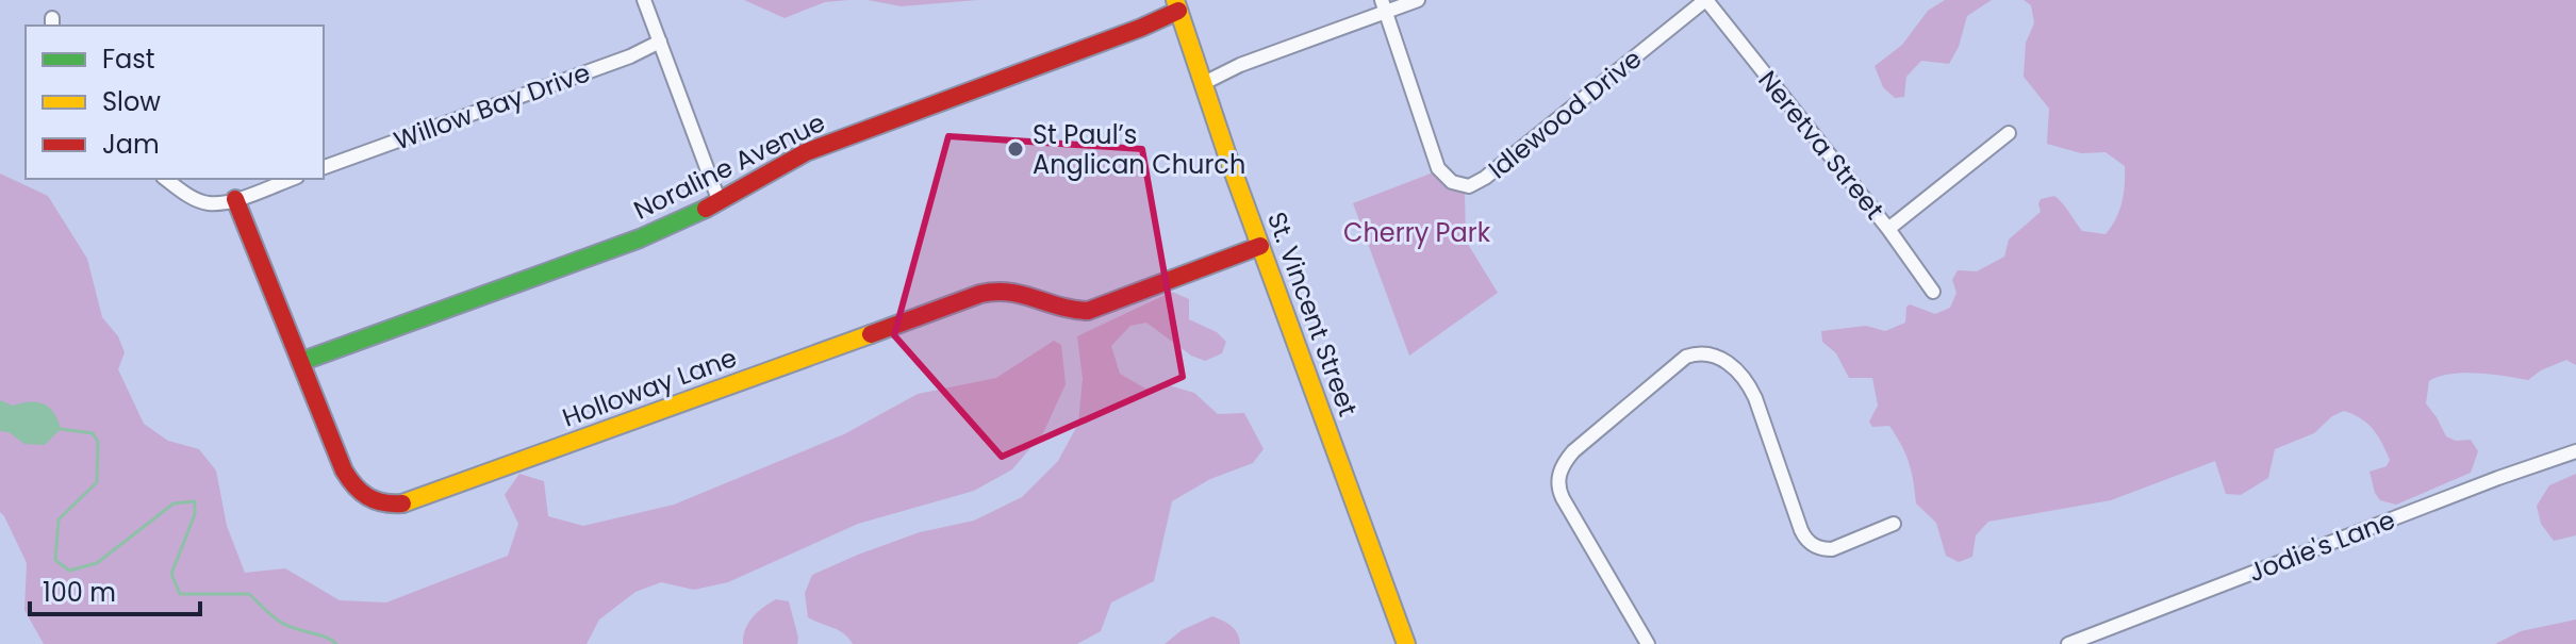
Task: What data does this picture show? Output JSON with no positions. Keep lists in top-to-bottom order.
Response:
{
  "streets": {
    "street": [
      "Willow Bay Drive",
      "Idlewood Drive",
      "Neretva Street",
      "Noraline Avenue",
      "St. Vincent Street",
      "Holloway Lane",
      "Jodie's Lane"
    ]
  },
  "crossings": [
    ["Idlewood Drive", "Neretva Street"],
    ["Noraline Avenue", "St. Vincent Street"],
    ["Noraline Avenue", "Holloway Lane"],
    ["St. Vincent Street", "Holloway Lane"]
  ],
  "parks": ["Cherry Park"],
  "places": ["St Paul’s Anglican Church"],
  "legend": ["Fast", "Slow", "Jam"],
  "scale_bar": "100 m"
}
